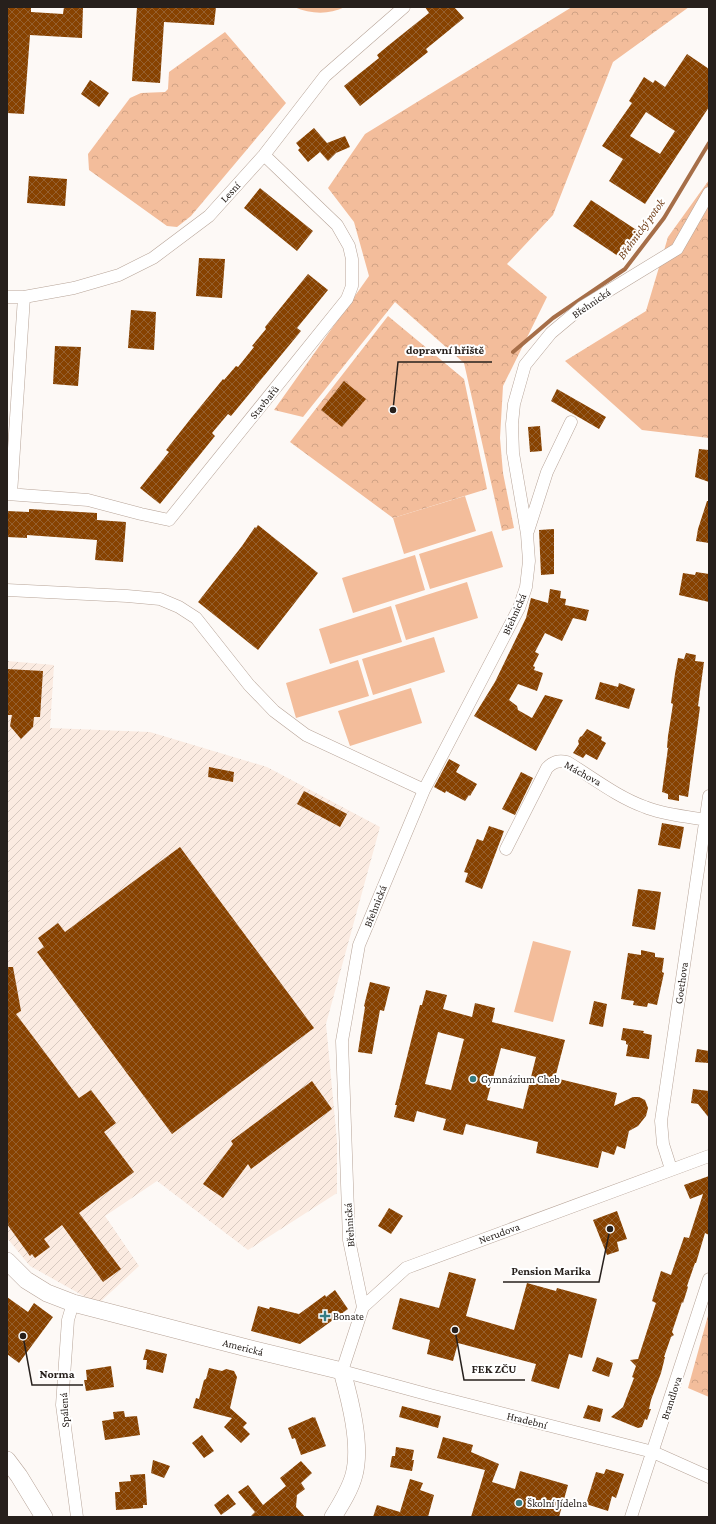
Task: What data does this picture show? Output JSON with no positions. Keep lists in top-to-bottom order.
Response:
{
  "streets": {
    "street": [
      "Lesní",
      "Břehnická",
      "Stavbařů",
      "Máchova",
      "Goethova",
      "Nerudova",
      "Americká",
      "Brandlova",
      "Spálená",
      "Hradební"
    ]
  },
  "crossings": [
    ["Lesní", "Stavbařů"],
    ["Břehnická", "Nerudova"],
    ["Máchova", "Goethova"],
    ["Goethova", "Nerudova"],
    ["Nerudova", "Americká"],
    ["Nerudova", "Hradební"],
    ["Americká", "Spálená"],
    ["Americká", "Hradební"],
    ["Brandlova", "Hradební"]
  ],
  "water": ["Břehnický potok"],
  "places": {
    "other": [
      "dopravní hřiště",
      "Gymnázium Cheb",
      "Pension Marika",
      "FEK ZČU",
      "Norma",
      "Školní Jídelna"
    ],
    "health": ["Bonate"]
  }
}
